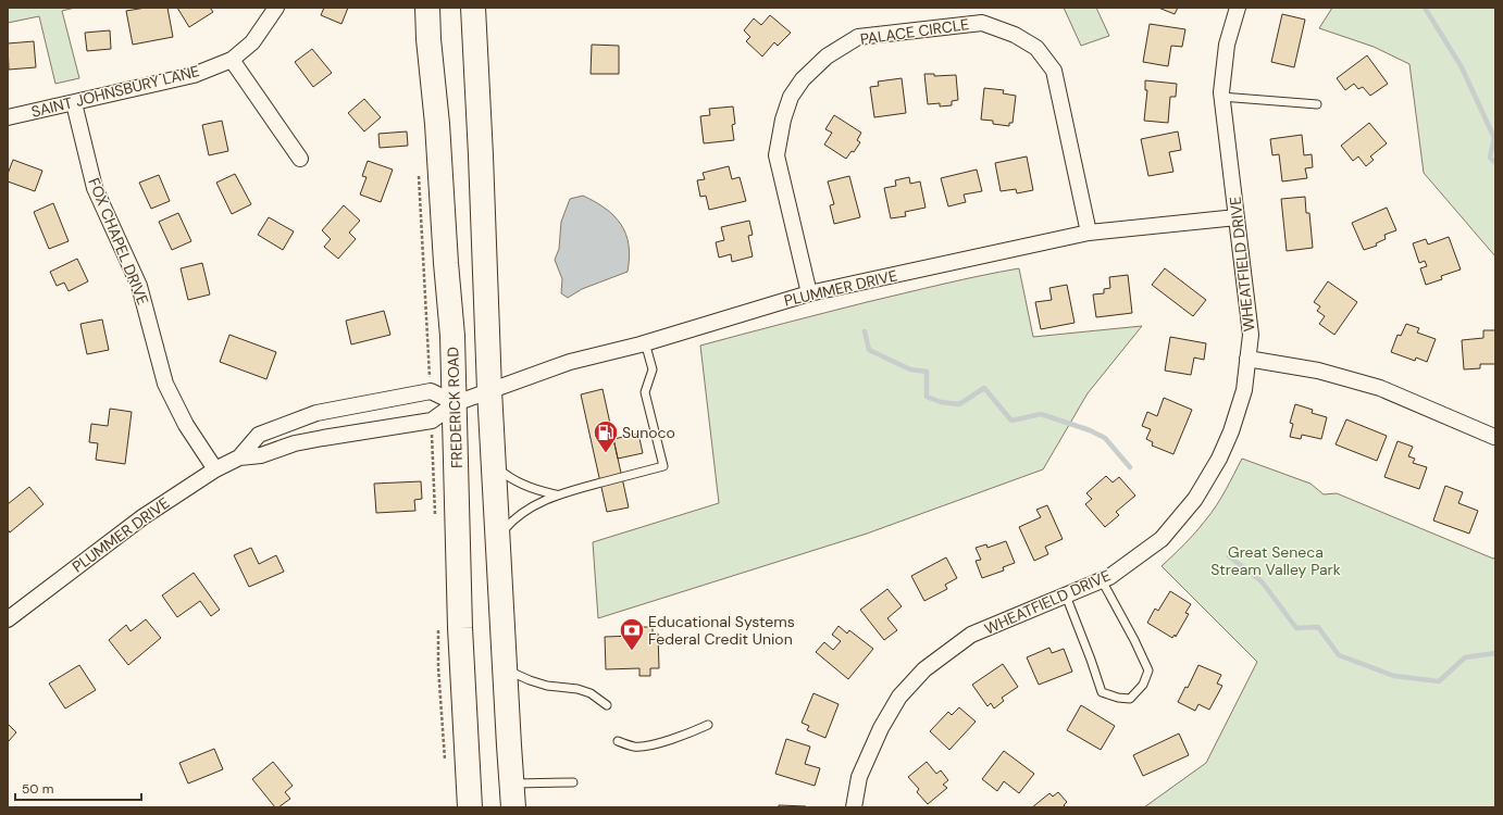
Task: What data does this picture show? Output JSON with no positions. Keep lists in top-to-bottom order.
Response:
{
  "streets": {
    "main road": ["FREDERICK ROAD"],
    "street": [
      "PALACE CIRCLE",
      "SAINT JOHNSBURY LANE",
      "FOX CHAPEL DRIVE",
      "WHEATFIELD DRIVE",
      "PLUMMER DRIVE"
    ]
  },
  "crossings": [
    ["PALACE CIRCLE", "PLUMMER DRIVE"],
    ["SAINT JOHNSBURY LANE", "FOX CHAPEL DRIVE"],
    ["FOX CHAPEL DRIVE", "PLUMMER DRIVE"],
    ["WHEATFIELD DRIVE", "PLUMMER DRIVE"],
    ["PLUMMER DRIVE", "FREDERICK ROAD"]
  ],
  "parks": ["Great Seneca Stream Valley Park"],
  "places": {
    "fuel station": ["Sunoco"],
    "bank": ["Educational Systems Federal Credit Union"]
  },
  "scale_bar": "50 m"
}
